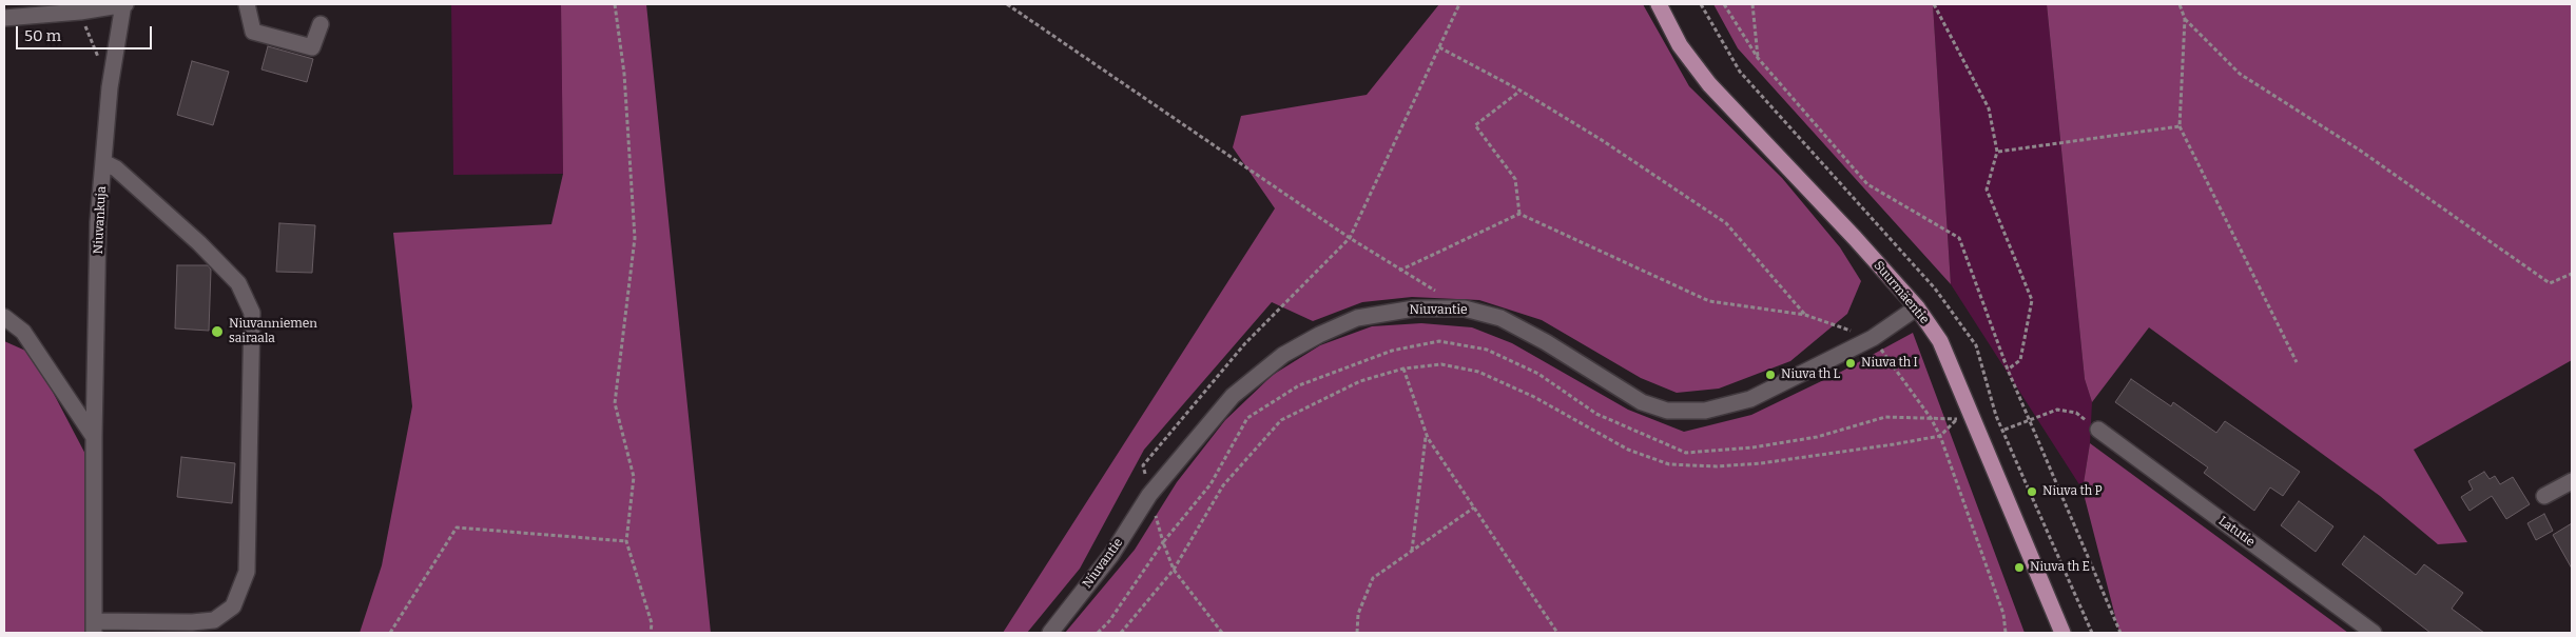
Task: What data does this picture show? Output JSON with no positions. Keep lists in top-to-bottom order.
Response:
{
  "streets": {
    "main road": ["Suurmäentie"],
    "street": ["Niuvankuja", "Niuvantie", "Latutie"]
  },
  "crossings": [
    ["Suurmäentie", "Niuvantie"]
  ],
  "places": [
    "Niuvanniemen sairaala",
    "Niuva th I",
    "Niuva th L",
    "Niuva th P",
    "Niuva th E"
  ],
  "scale_bar": "50 m"
}
